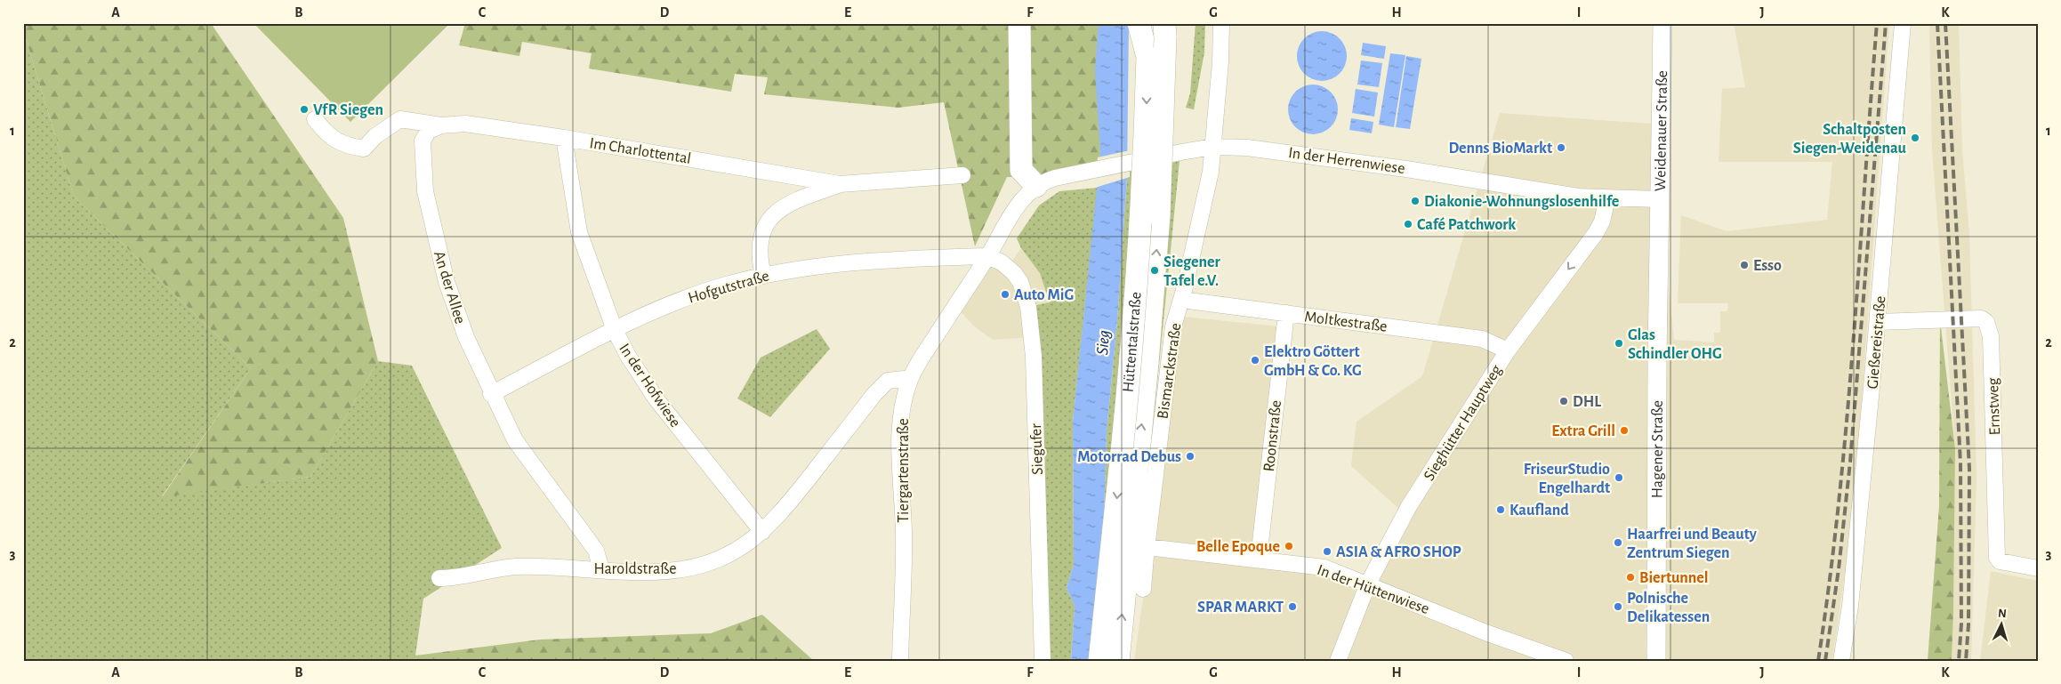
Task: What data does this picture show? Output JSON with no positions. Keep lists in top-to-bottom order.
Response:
{
  "streets": {
    "highway": ["Hüttentalstraße"],
    "main road": ["Weidenauer Straße", "Hagener Straße"],
    "street": [
      "Im Charlottental",
      "In der Herrenwiese",
      "Hofgutstraße",
      "An der Allee",
      "Moltkestraße",
      "Gießereistraße",
      "Bismarckstraße",
      "In der Hofwiese",
      "Ernstweg",
      "Sieghütter Hauptweg",
      "Roonstraße",
      "Siegufer",
      "Tiergartenstraße",
      "Haroldstraße",
      "In der Hüttenwiese"
    ]
  },
  "crossings": [
    ["Weidenauer Straße", "In der Herrenwiese"],
    ["Weidenauer Straße", "Hagener Straße"],
    ["Im Charlottental", "Hofgutstraße"],
    ["Im Charlottental", "An der Allee"],
    ["Im Charlottental", "In der Hofwiese"],
    ["In der Herrenwiese", "Bismarckstraße"],
    ["In der Herrenwiese", "Sieghütter Hauptweg"],
    ["In der Herrenwiese", "Tiergartenstraße"],
    ["Hofgutstraße", "An der Allee"],
    ["Hofgutstraße", "In der Hofwiese"],
    ["Hofgutstraße", "Siegufer"],
    ["Hofgutstraße", "Tiergartenstraße"],
    ["An der Allee", "Haroldstraße"],
    ["Moltkestraße", "Bismarckstraße"],
    ["Moltkestraße", "Sieghütter Hauptweg"],
    ["Moltkestraße", "Roonstraße"],
    ["Gießereistraße", "Ernstweg"],
    ["Bismarckstraße", "In der Hüttenwiese"],
    ["In der Hofwiese", "Haroldstraße"],
    ["Sieghütter Hauptweg", "In der Hüttenwiese"],
    ["Roonstraße", "In der Hüttenwiese"],
    ["Siegufer", "Tiergartenstraße"],
    ["Tiergartenstraße", "Haroldstraße"]
  ],
  "water": ["Sieg"],
  "places": [
    "VfR Siegen",
    "Schaltposten Siegen-Weidenau",
    "Denns BioMarkt",
    "Diakonie-Wohnungslosenhilfe",
    "Café Patchwork",
    "Esso",
    "Siegener Tafel e.V.",
    "Auto MiG",
    "Glas Schindler OHG",
    "Elektro Göttert GmbH & Co. KG",
    "DHL",
    "Extra Grill",
    "Motorrad Debus",
    "FriseurStudio Engelhardt",
    "Kaufland",
    "Haarfrei und Beauty Zentrum Siegen",
    "Belle Epoque",
    "ASIA & AFRO SHOP",
    "Biertunnel",
    "SPAR MARKT",
    "Polnische Delikatessen"
  ],
  "north": "top",
  "grid": {
    "columns": [
      "A",
      "B",
      "C",
      "D",
      "E",
      "F",
      "G",
      "H",
      "I",
      "J",
      "K"
    ],
    "rows": ["1", "2", "3"]
  }
}
